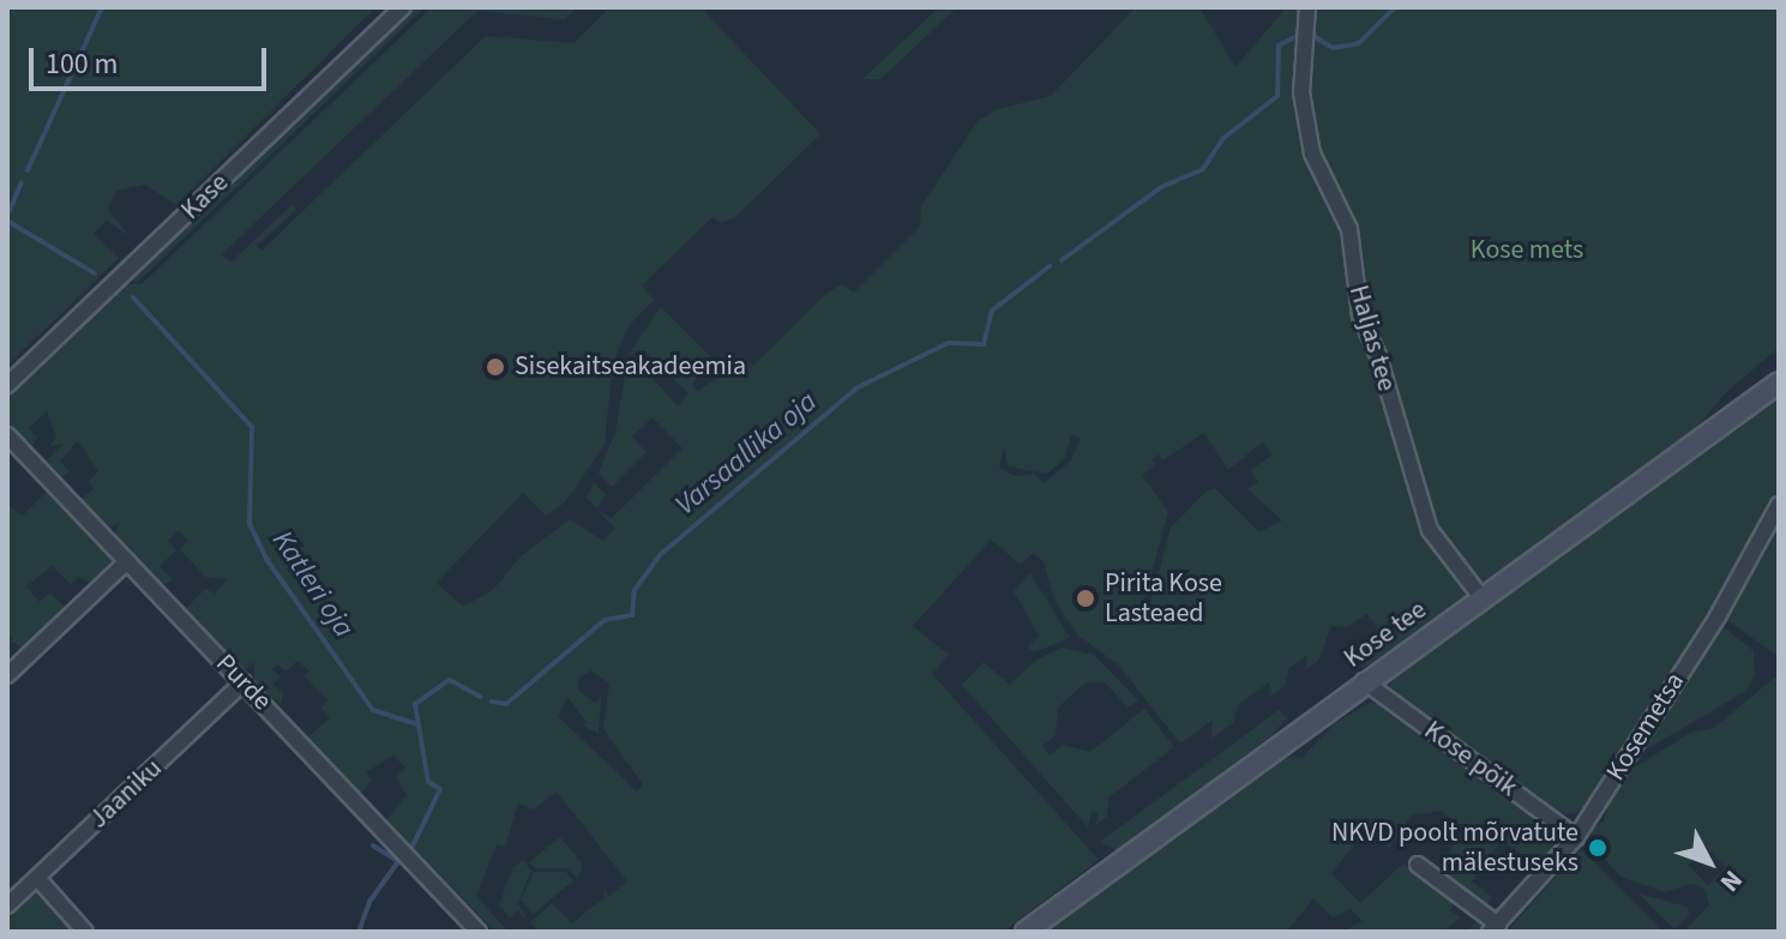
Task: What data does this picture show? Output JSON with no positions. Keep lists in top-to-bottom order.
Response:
{
  "streets": {
    "main road": ["Kose tee"],
    "street": [
      "Kase",
      "Haljas tee",
      "Purde",
      "Kosemetsa",
      "Kose põik",
      "Jaaniku"
    ]
  },
  "crossings": [
    ["Haljas tee", "Kose tee"],
    ["Kose tee", "Kose põik"],
    ["Purde", "Jaaniku"],
    ["Kosemetsa", "Kose põik"]
  ],
  "water": ["Varsaallika oja", "Katleri oja"],
  "parks": ["Kose mets"],
  "places": ["Sisekaitseakadeemia", "Pirita Kose Lasteaed", "NKVD poolt mõrvatute mälestuseks"],
  "scale_bar": "100 m",
  "north": "bottom right"
}
